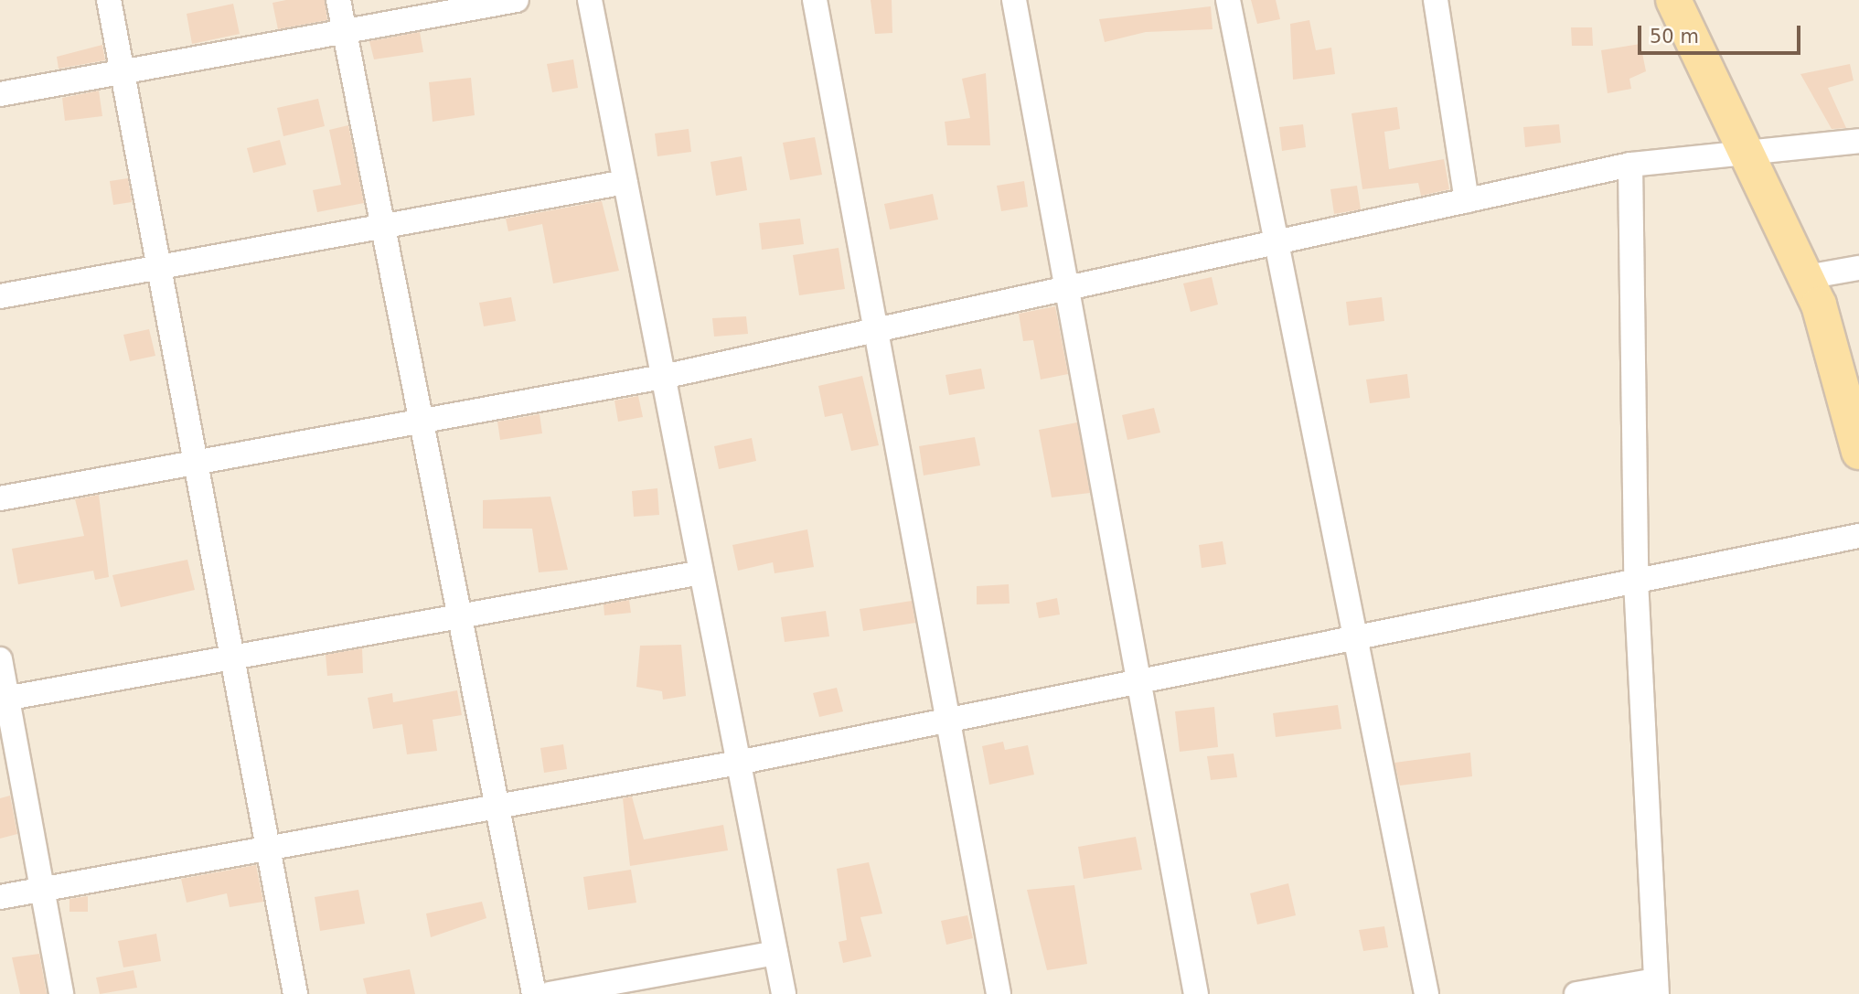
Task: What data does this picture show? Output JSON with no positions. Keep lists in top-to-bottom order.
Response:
{
  "scale_bar": "50 m"
}
